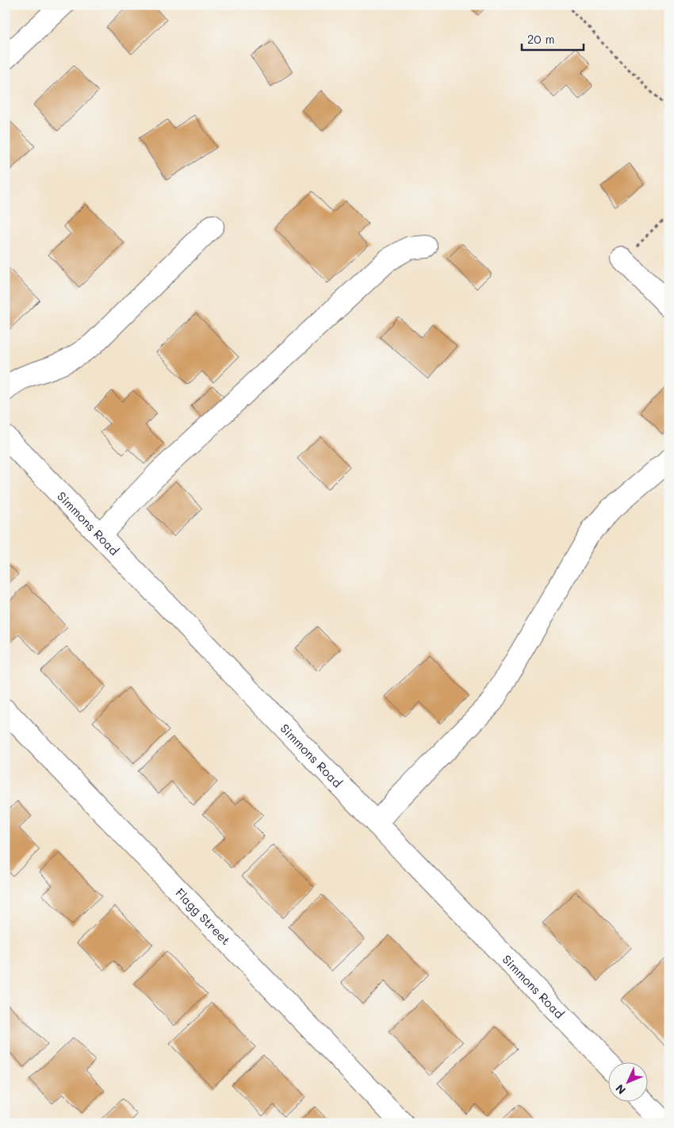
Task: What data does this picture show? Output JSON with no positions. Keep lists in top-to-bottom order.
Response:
{
  "streets": {
    "street": ["Simmons Road", "Flagg Street"]
  },
  "scale_bar": "20 m",
  "north": "bottom left"
}
